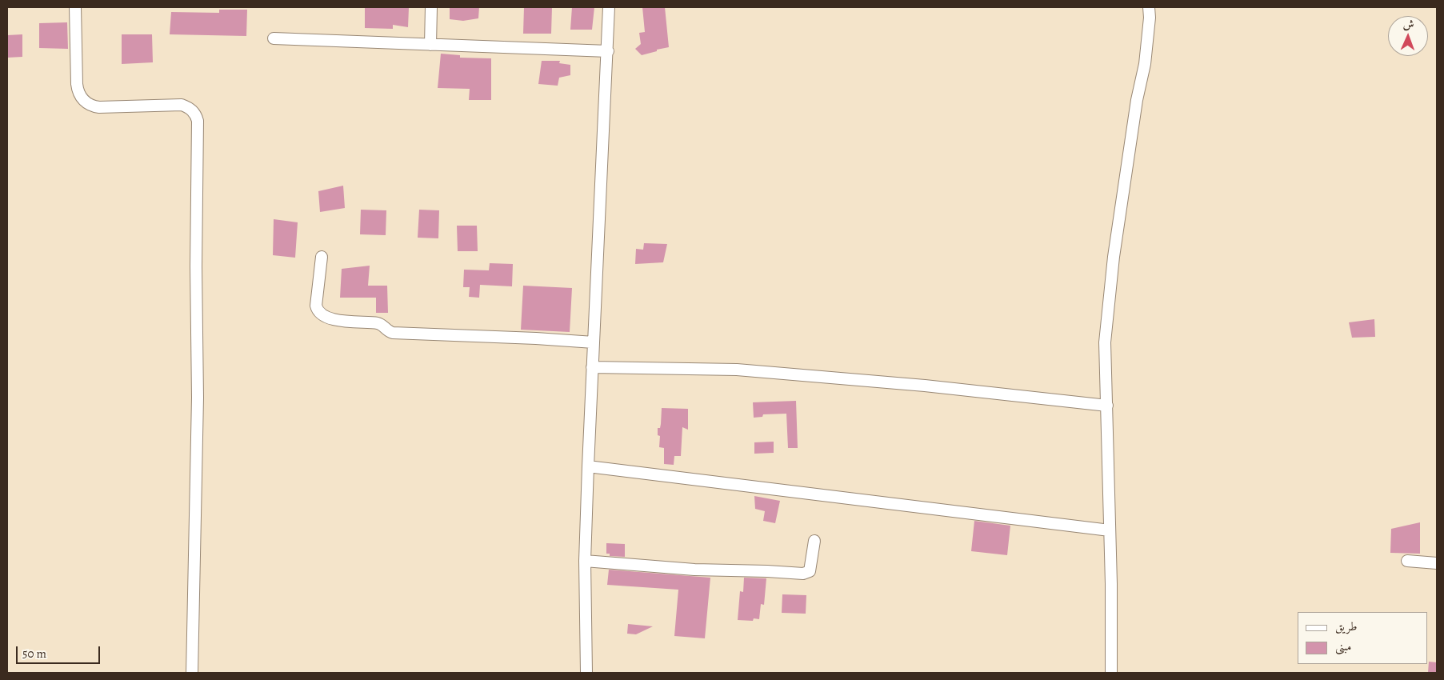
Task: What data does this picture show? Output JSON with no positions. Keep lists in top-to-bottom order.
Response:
{
  "legend": ["طريق", "مبنى"],
  "scale_bar": "50 m",
  "north": "top"
}
